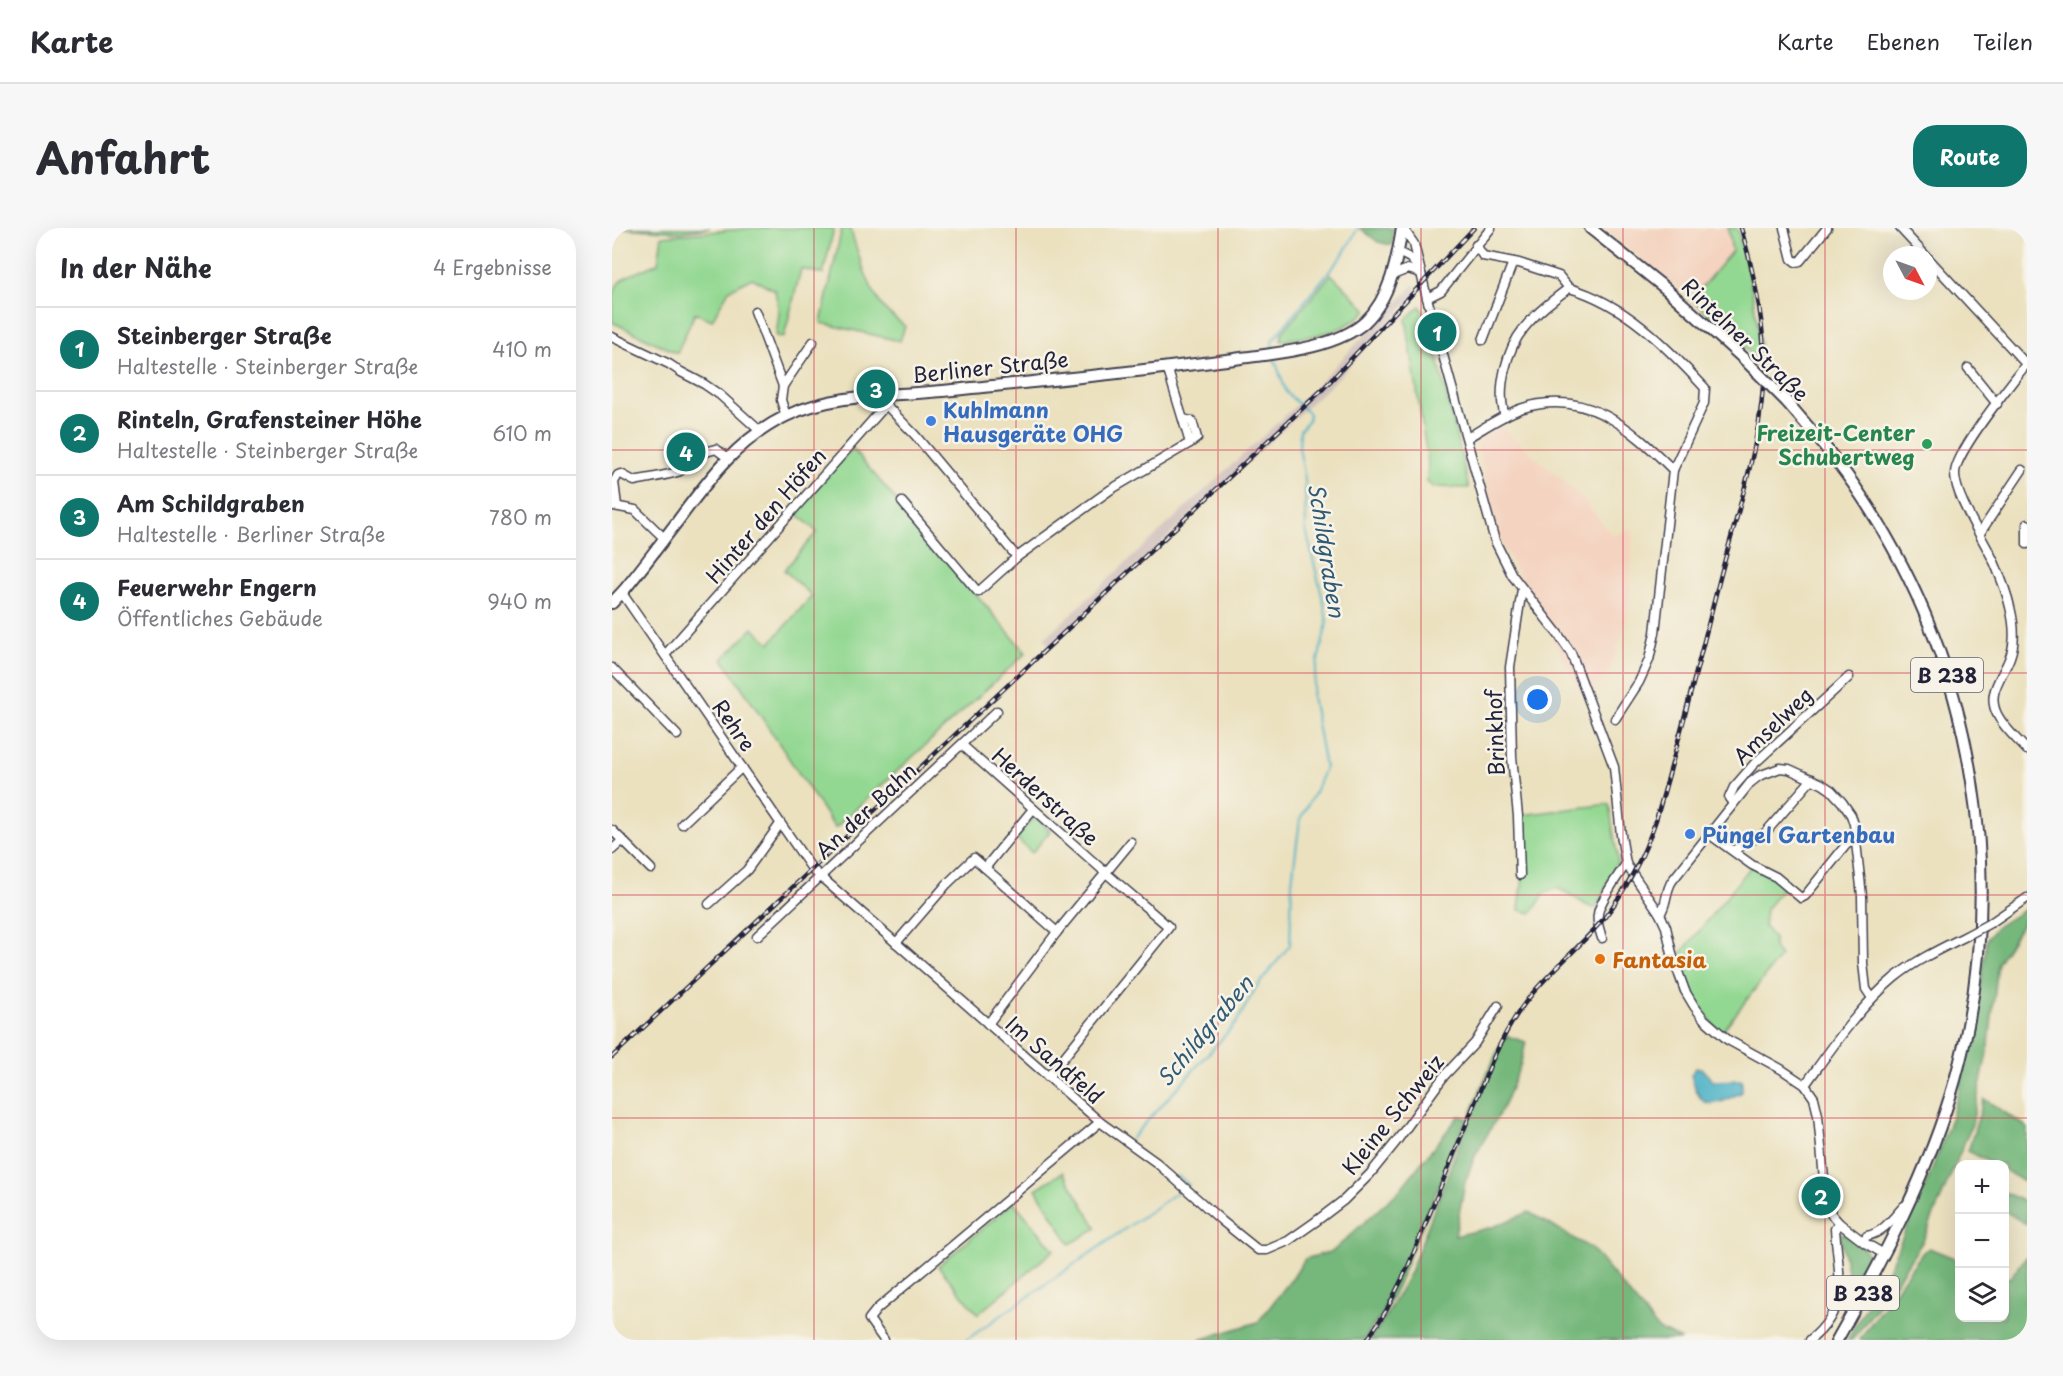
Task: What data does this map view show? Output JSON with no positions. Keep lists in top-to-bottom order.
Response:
{
  "streets": {
    "main road": ["Rintelner Straße", "Berliner Straße", "B 238"],
    "street": [
      "Hinter den Höfen",
      "Rehre",
      "Amselweg",
      "Brinkhof",
      "Herderstraße",
      "An der Bahn",
      "Im Sandfeld",
      "Kleine Schweiz"
    ]
  },
  "crossings": [
    ["Rintelner Straße", "B 238"],
    ["Berliner Straße", "Hinter den Höfen"],
    ["Berliner Straße", "Rehre"],
    ["Hinter den Höfen", "Rehre"],
    ["Rehre", "An der Bahn"],
    ["Rehre", "Im Sandfeld"],
    ["Herderstraße", "An der Bahn"],
    ["Herderstraße", "Im Sandfeld"],
    ["An der Bahn", "Im Sandfeld"],
    ["Im Sandfeld", "Kleine Schweiz"]
  ],
  "water": ["Schildgraben"],
  "places": [
    "Kuhlmann Hausgeräte OHG",
    "Freizeit-Center Schubertweg",
    "Püngel Gartenbau",
    "Fantasia"
  ],
  "north": "bottom right",
  "page": {
    "header": "Karte",
    "nav": ["Karte", "Ebenen", "Teilen"],
    "title": "Anfahrt",
    "buttons": "Route",
    "heading": ["In der Nähe", "4 Ergebnisse"],
    "list": [
      {
        "mark": "1",
        "name": "Steinberger Straße",
        "note": "Haltestelle · Steinberger Straße",
        "value": "410 m"
      },
      {
        "mark": "2",
        "name": "Rinteln, Grafensteiner Höhe",
        "note": "Haltestelle · Steinberger Straße",
        "value": "610 m"
      },
      {
        "mark": "3",
        "name": "Am Schildgraben",
        "note": "Haltestelle · Berliner Straße",
        "value": "780 m"
      },
      {
        "mark": "4",
        "name": "Feuerwehr Engern",
        "note": "Öffentliches Gebäude",
        "value": "940 m"
      }
    ],
    "pins": [
      "1",
      "3",
      "4",
      "2"
    ],
    "map_buttons": ["+", "−"]
  }
}
